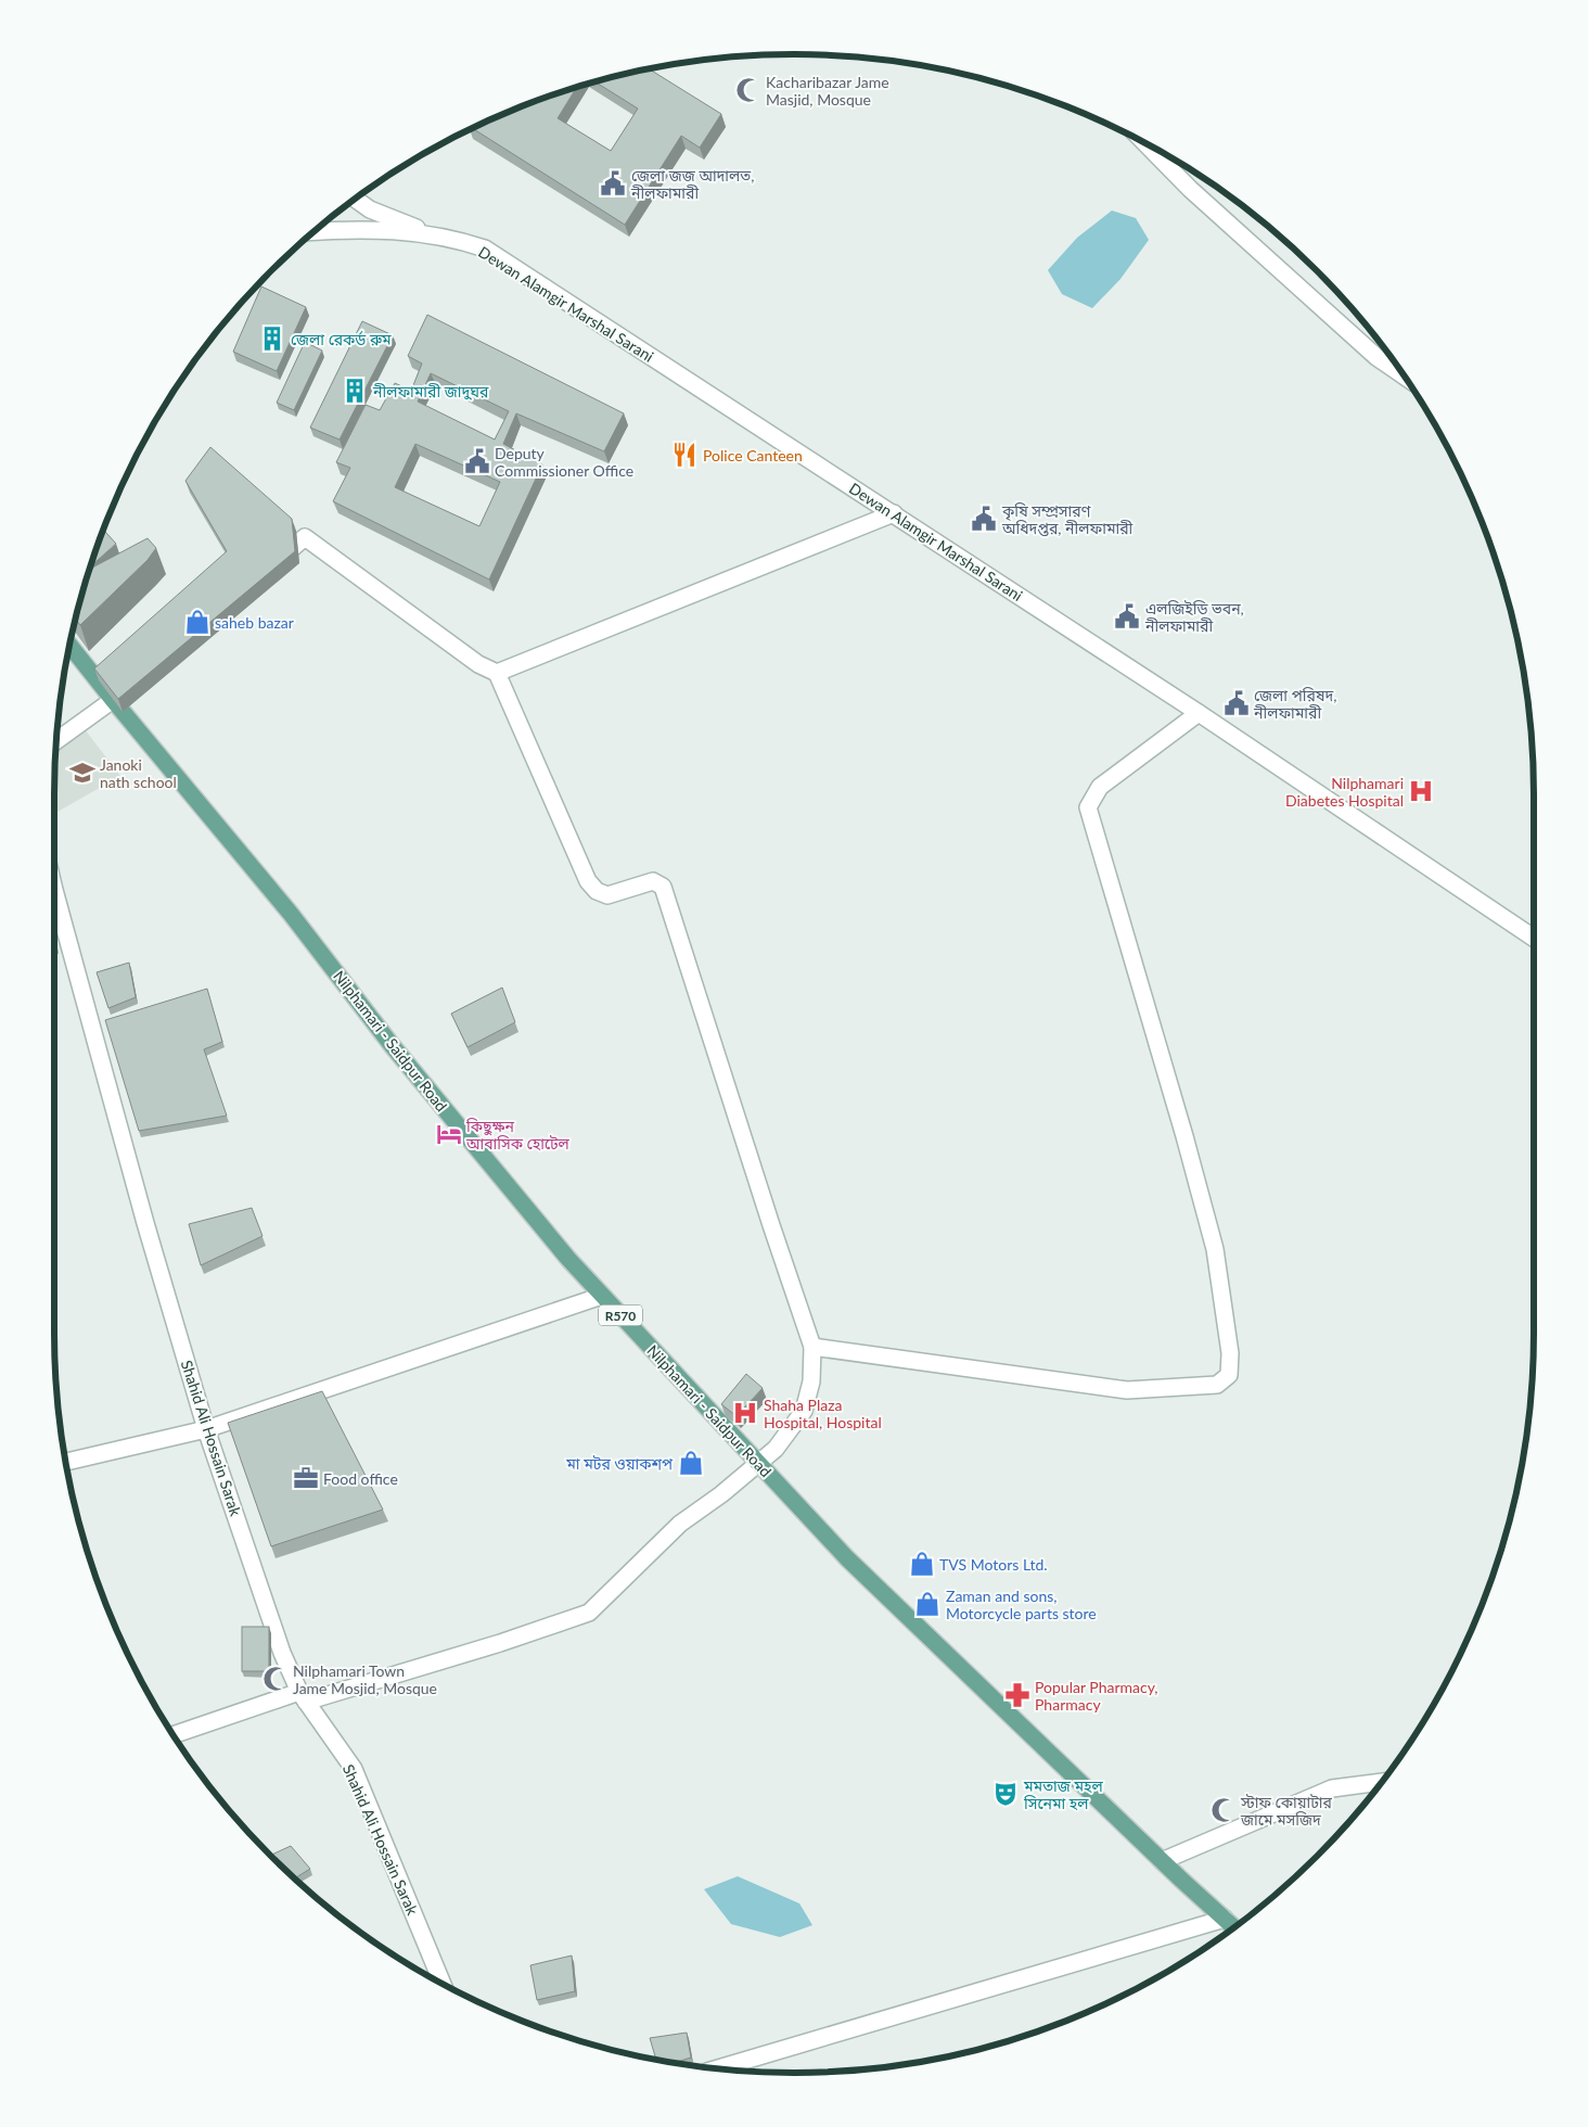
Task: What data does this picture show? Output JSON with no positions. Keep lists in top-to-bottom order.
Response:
{
  "streets": {
    "main road": ["Nilphamari - Saidpur Road", "R570"],
    "street": ["Dewan Alamgir Marshal Sarani", "Shahid Ali Hossain Sarak"]
  },
  "places": {
    "mosque": ["Kacharibazar Jame Masjid, Mosque", "Nilphamari Town Jame Mosjid, Mosque", "স্টাফ কোয়াটার জামে মসজিদ"],
    "public building": [
      "জেলা জজ আদালত, নীলফামারী",
      "Deputy Commissioner Office",
      "কৃষি সম্প্রসারণ অধিদপ্তর, নীলফামারী",
      "এলজিইডি ভবন, নীলফামারী",
      "জেলা পরিষদ, নীলফামারী"
    ],
    "building": ["জেলা রেকর্ড রুম", "নীলফামারী জাদুঘর"],
    "restaurant": ["Police Canteen"],
    "shop": [
      "saheb bazar",
      "মা মটর ওয়াকশপ",
      "TVS Motors Ltd.",
      "Zaman and sons, Motorcycle parts store"
    ],
    "school or university": ["Janoki nath school"],
    "hospital": ["Nilphamari Diabetes Hospital", "Shaha Plaza Hospital, Hospital"],
    "hotel": ["কিছুক্ষন আবাসিক হোটেল"],
    "office": ["Food office"],
    "pharmacy": ["Popular Pharmacy, Pharmacy"],
    "theatre": ["মমতাজ মহল সিনেমা হল"]
  }
}
